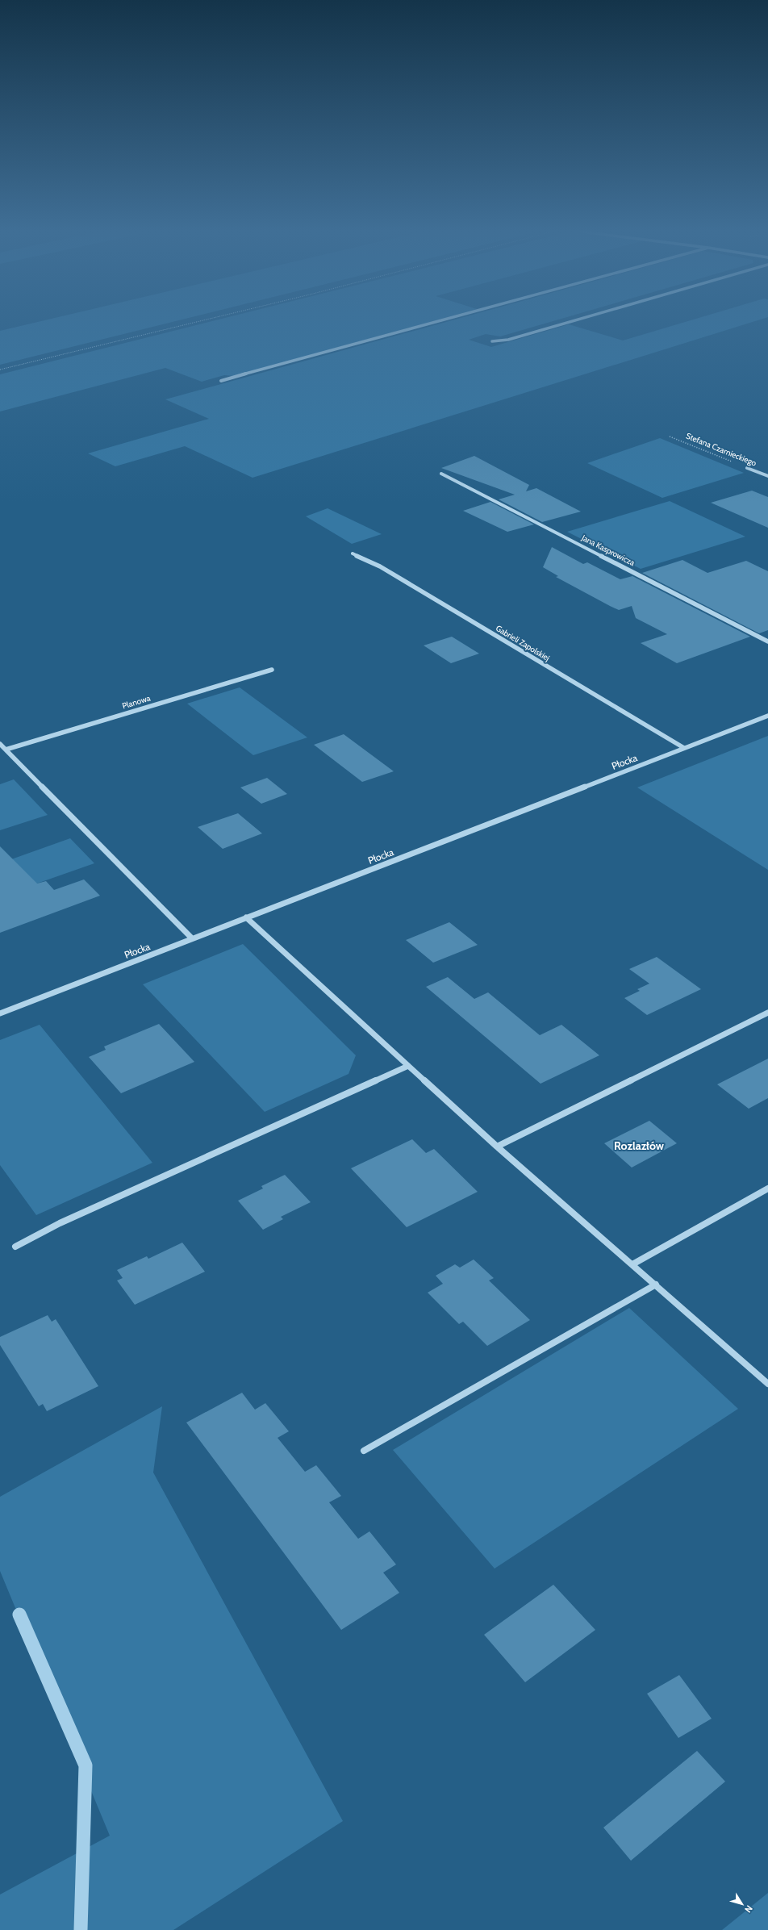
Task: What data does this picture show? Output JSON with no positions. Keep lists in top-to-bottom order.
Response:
{
  "streets": {
    "street": [
      "Stefana Czarnieckiego",
      "Jana Kasprowicza",
      "Gabrieli Zapolskiej",
      "Planowa",
      "Płocka"
    ]
  },
  "crossings": [
    ["Gabrieli Zapolskiej", "Płocka"]
  ],
  "districts": ["Rozlazłów"],
  "north": "bottom right"
}
